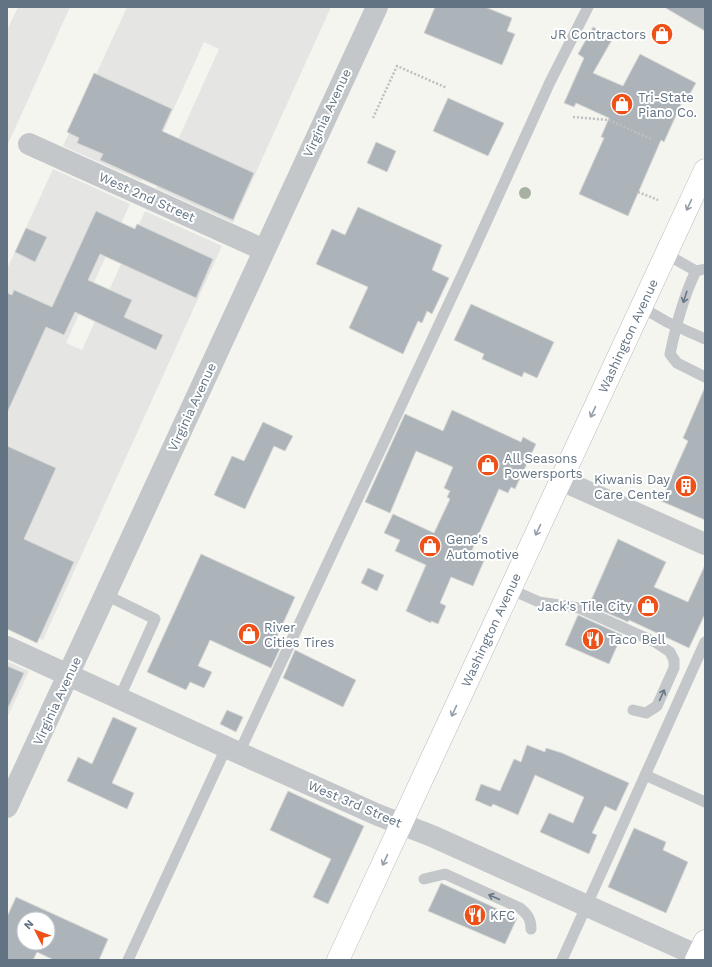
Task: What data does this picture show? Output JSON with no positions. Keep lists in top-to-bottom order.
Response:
{
  "streets": {
    "main road": ["Washington Avenue"],
    "street": ["Virginia Avenue", "West 2nd Street", "West 3rd Street"]
  },
  "crossings": [
    ["Virginia Avenue", "West 2nd Street"],
    ["Virginia Avenue", "West 3rd Street"],
    ["Washington Avenue", "West 3rd Street"]
  ],
  "one_way": ["Washington Avenue"],
  "places": {
    "shop": [
      "JR Contractors",
      "Tri-State Piano Co.",
      "All Seasons Powersports",
      "Gene's Automotive",
      "Jack's Tile City",
      "River Cities Tires"
    ],
    "building": ["Kiwanis Day Care Center"],
    "restaurant": ["Taco Bell", "KFC"]
  },
  "north": "top left"
}
